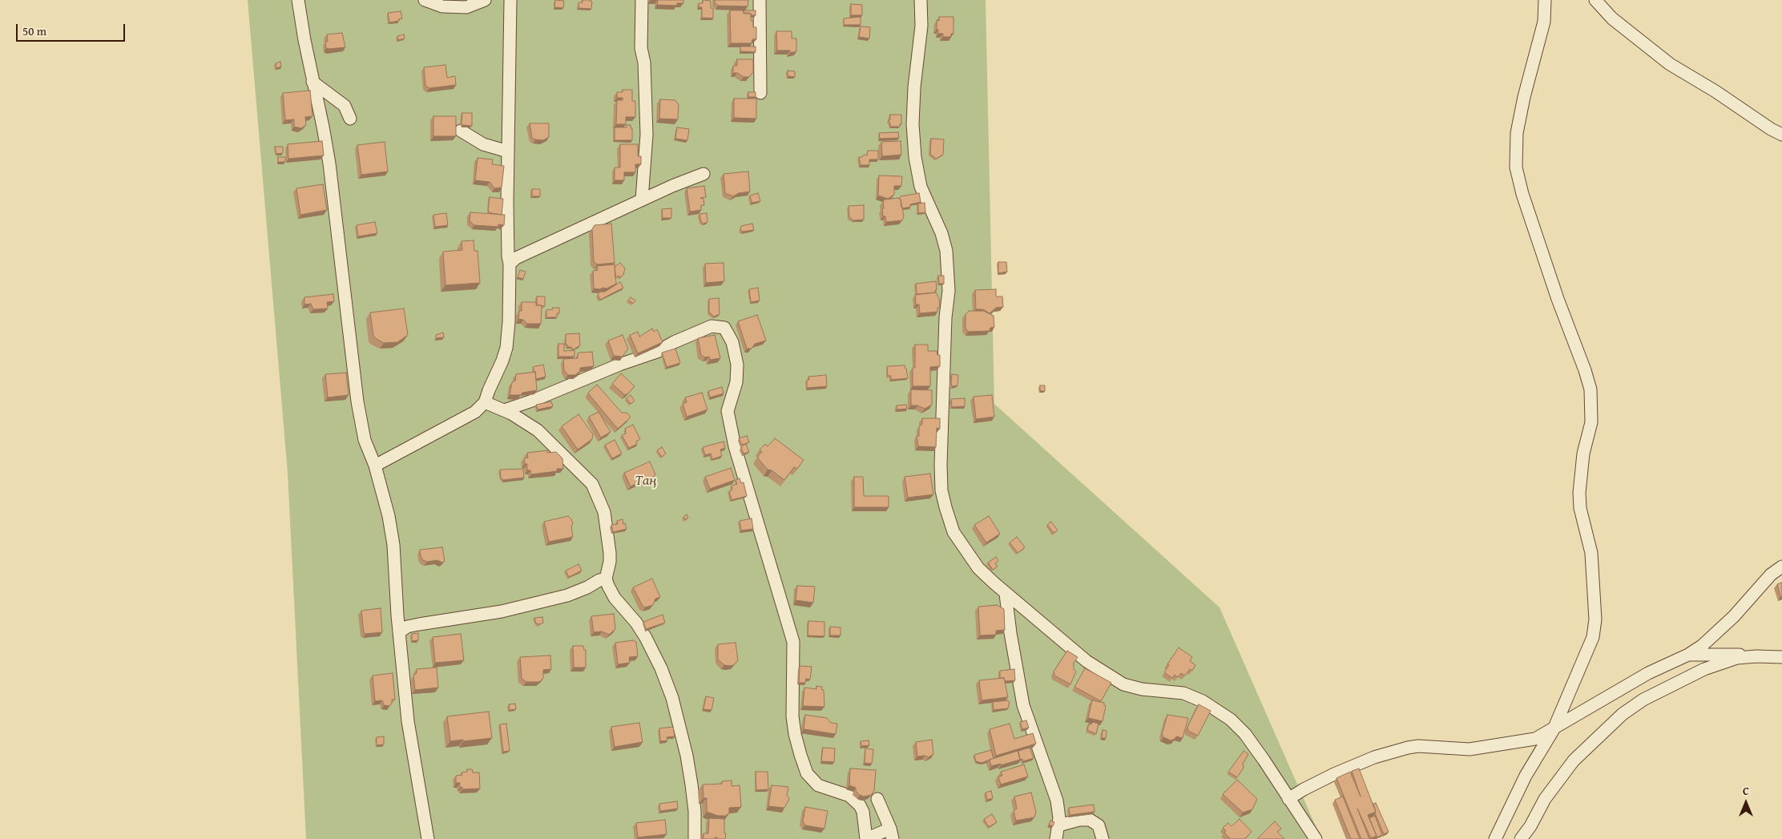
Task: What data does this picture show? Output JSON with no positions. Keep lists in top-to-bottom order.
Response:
{
  "parks": ["Таң"],
  "scale_bar": "50 m",
  "north": "top"
}
